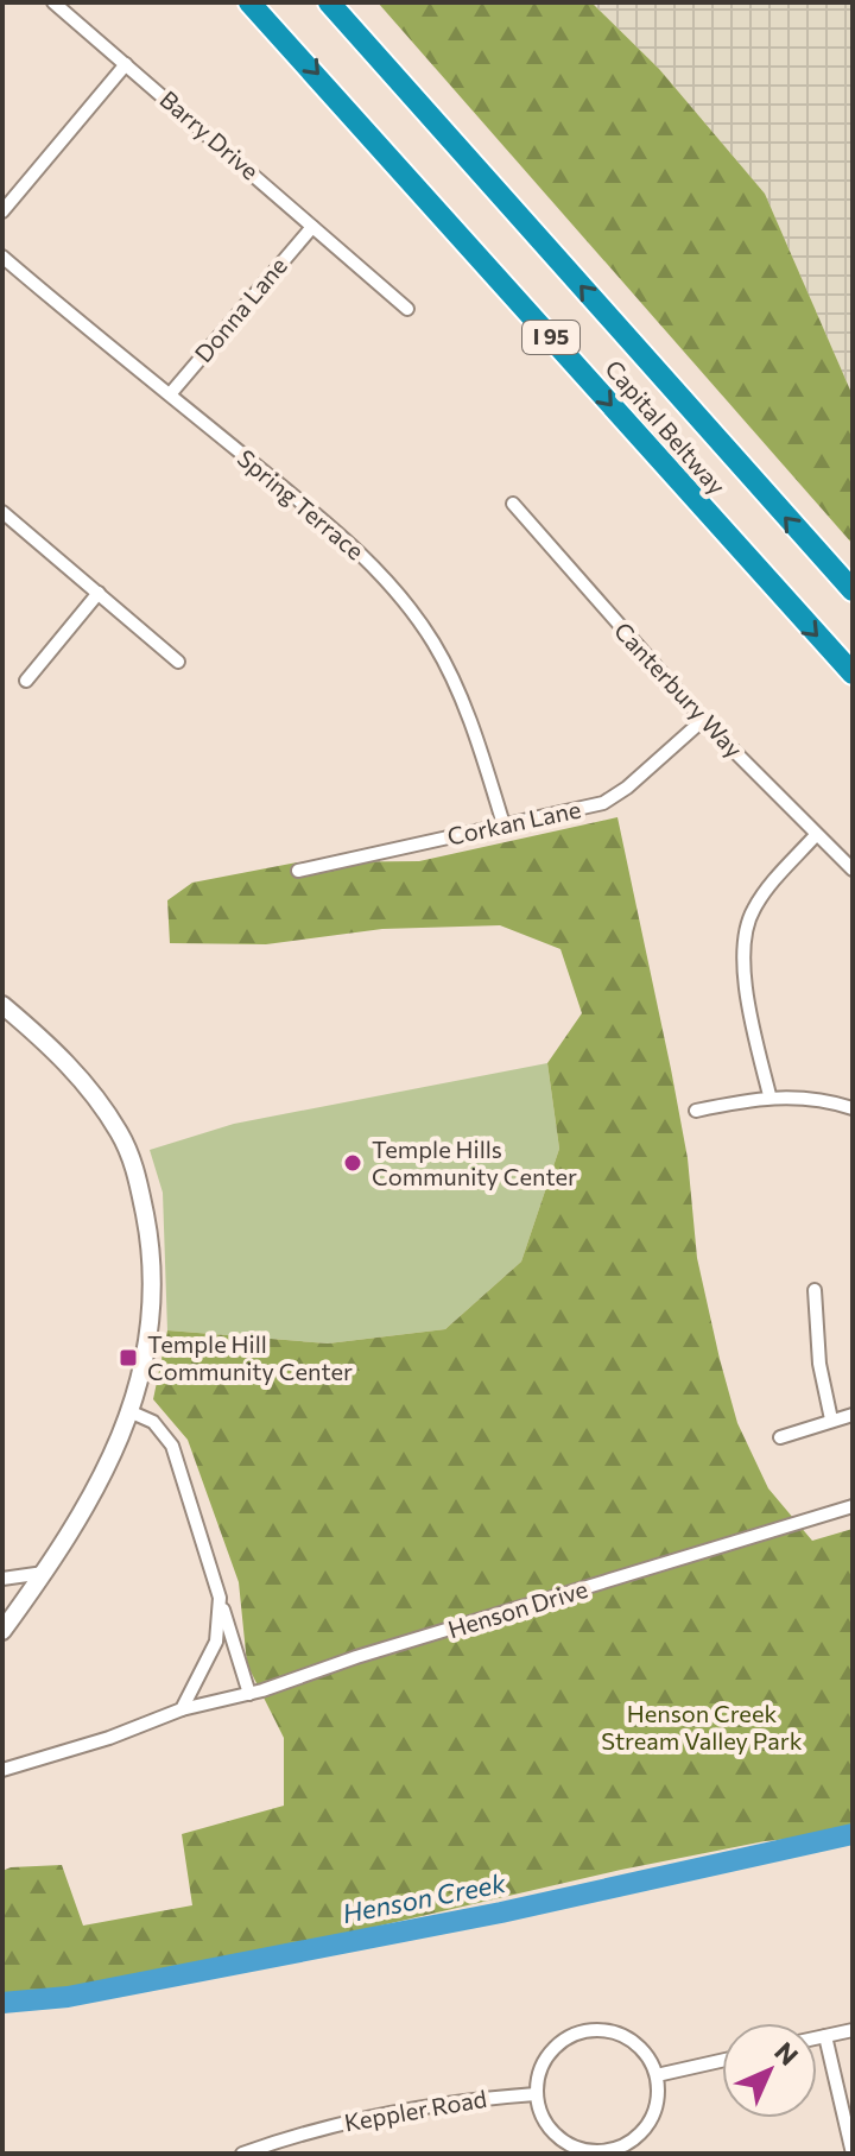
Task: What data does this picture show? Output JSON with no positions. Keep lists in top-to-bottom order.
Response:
{
  "streets": {
    "highway": ["I 95", "Capital Beltway"],
    "street": [
      "Barry Drive",
      "Donna Lane",
      "Spring Terrace",
      "Canterbury Way",
      "Corkan Lane",
      "Henson Drive",
      "Keppler Road"
    ]
  },
  "crossings": [
    ["Barry Drive", "Donna Lane"],
    ["Donna Lane", "Spring Terrace"],
    ["Spring Terrace", "Corkan Lane"],
    ["Canterbury Way", "Corkan Lane"]
  ],
  "water": ["Henson Creek"],
  "parks": ["Henson Creek Stream Valley Park"],
  "places": {
    "other": ["Temple Hills Community Center"],
    "transit": ["Temple Hill Community Center"]
  },
  "north": "top right"
}
